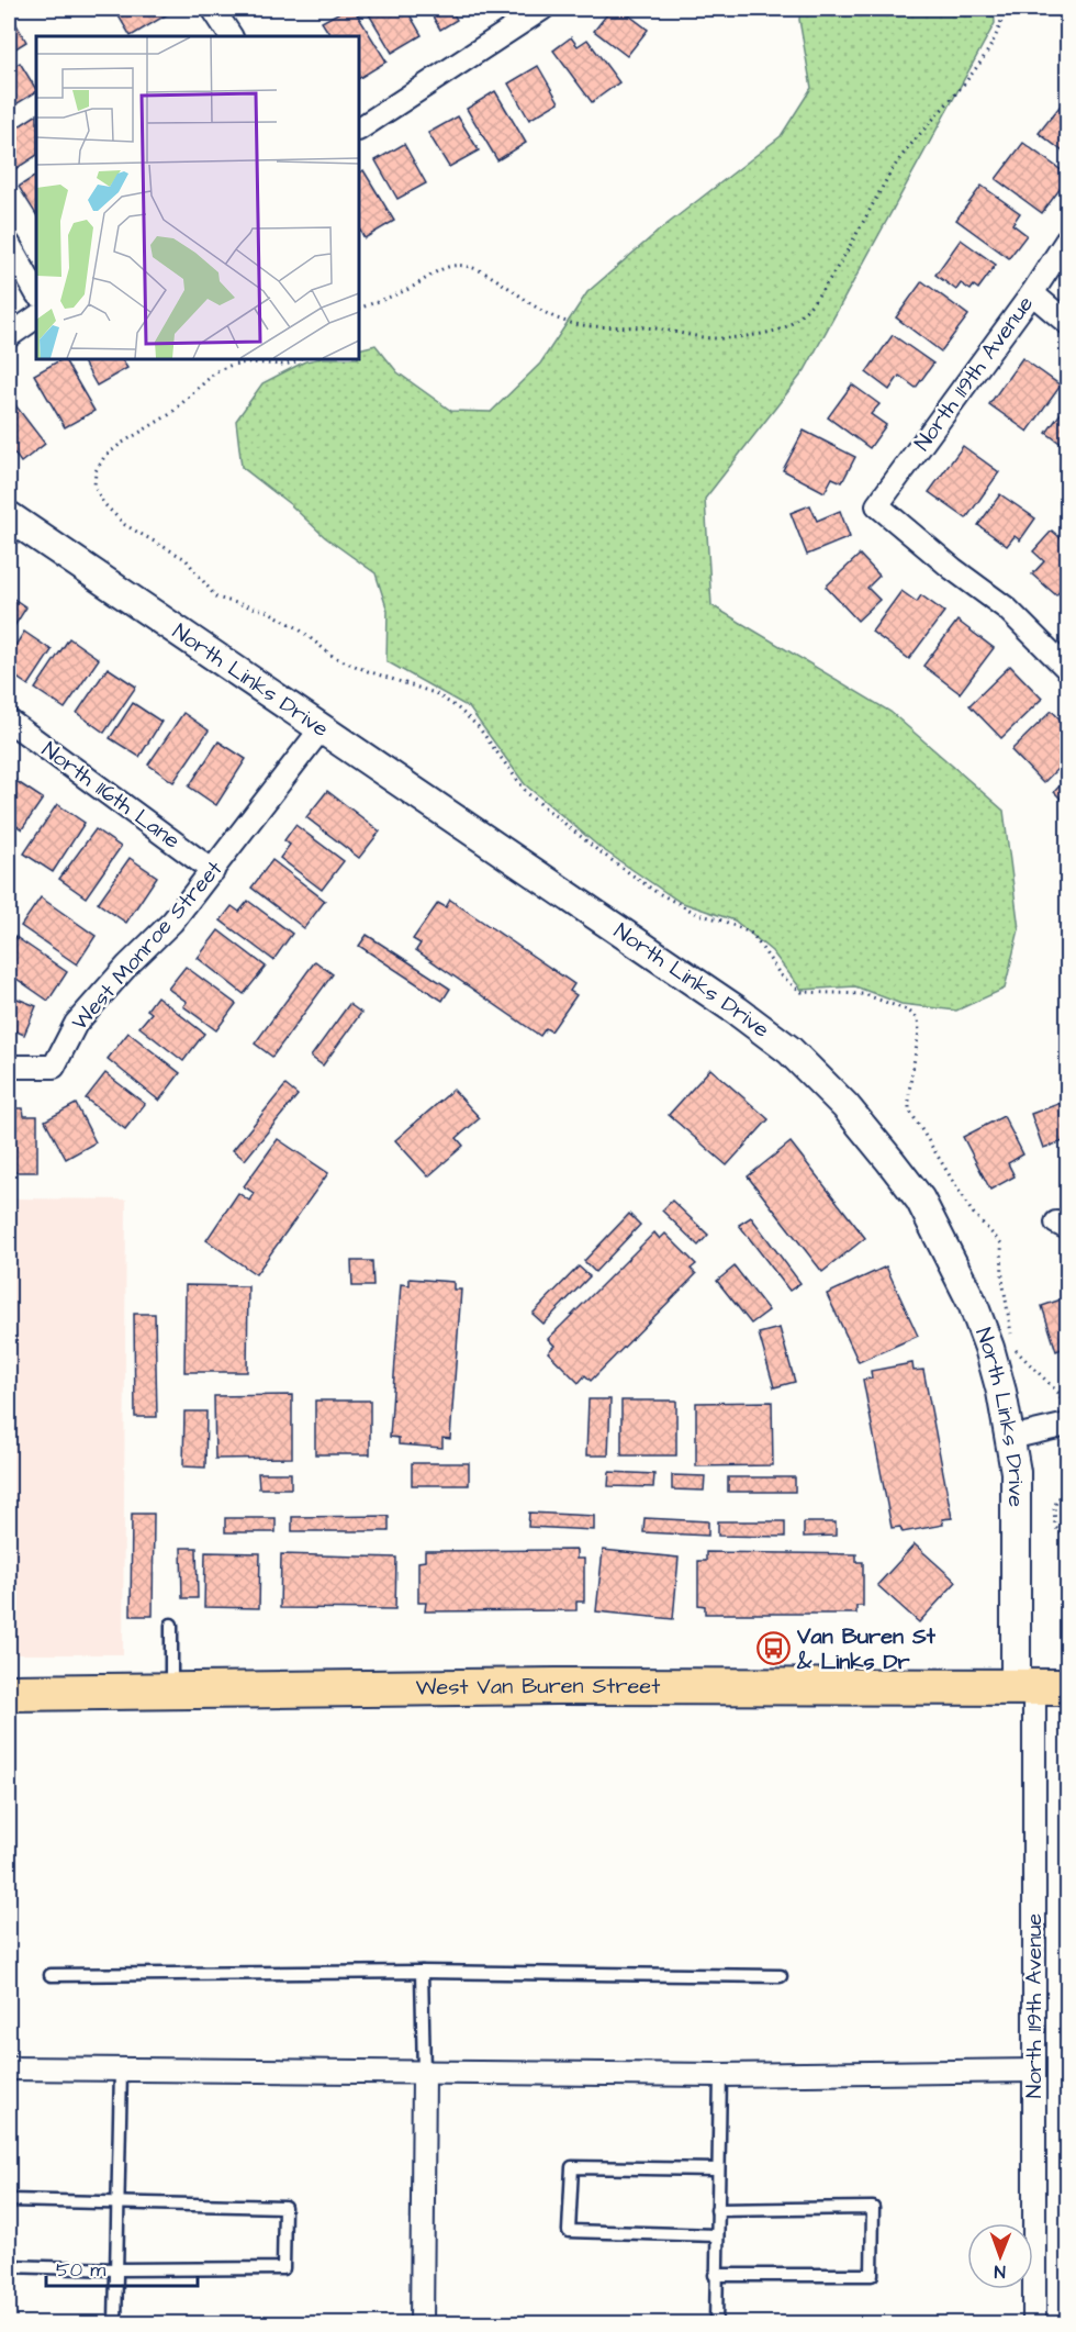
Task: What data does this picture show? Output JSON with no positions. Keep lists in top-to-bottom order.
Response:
{
  "streets": {
    "main road": ["West Van Buren Street"],
    "street": [
      "North 119th Avenue",
      "North Links Drive",
      "North 116th Lane",
      "West Monroe Street"
    ]
  },
  "crossings": [
    ["North 119th Avenue", "North Links Drive"],
    ["North 119th Avenue", "West Van Buren Street"],
    ["North Links Drive", "West Monroe Street"],
    ["North Links Drive", "West Van Buren Street"],
    ["North 116th Lane", "West Monroe Street"]
  ],
  "places": {
    "bus stop": ["Van Buren St & Links Dr"]
  },
  "scale_bar": "50 m",
  "north": "bottom"
}
